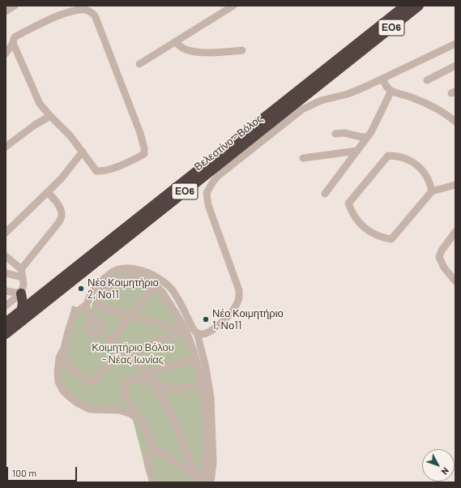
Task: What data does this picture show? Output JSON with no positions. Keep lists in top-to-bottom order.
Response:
{
  "streets": {
    "highway": ["ΕΟ6", "Βελεστίνο - Βόλος"]
  },
  "parks": ["Κοιμητήριο Βόλου - Νέας Ιωνίας"],
  "places": ["Νέο Κοιμητήριο 2, Νο11", "Νέο Κοιμητήριο 1, Νο11"],
  "scale_bar": "100 m",
  "north": "bottom right"
}
